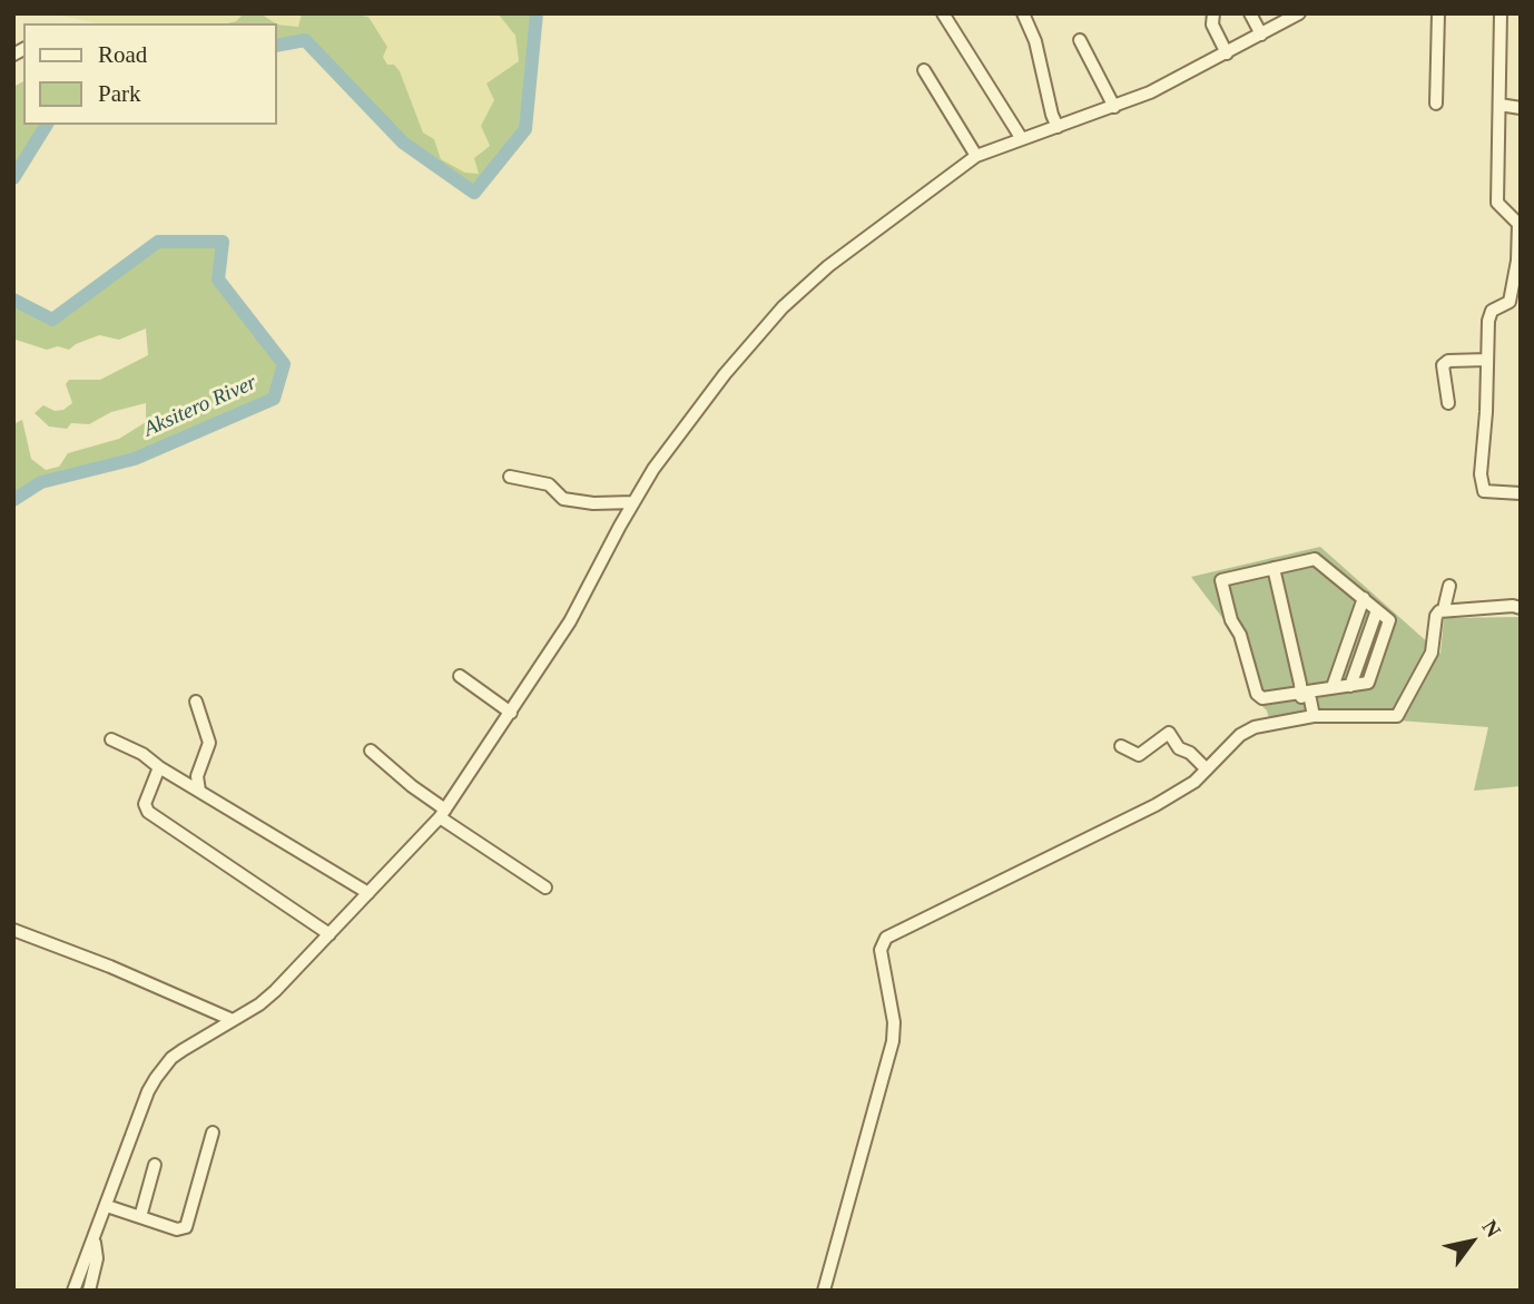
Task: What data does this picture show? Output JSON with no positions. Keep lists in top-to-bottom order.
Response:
{
  "water": ["Aksitero River"],
  "legend": ["Road", "Park"],
  "north": "top right"
}
